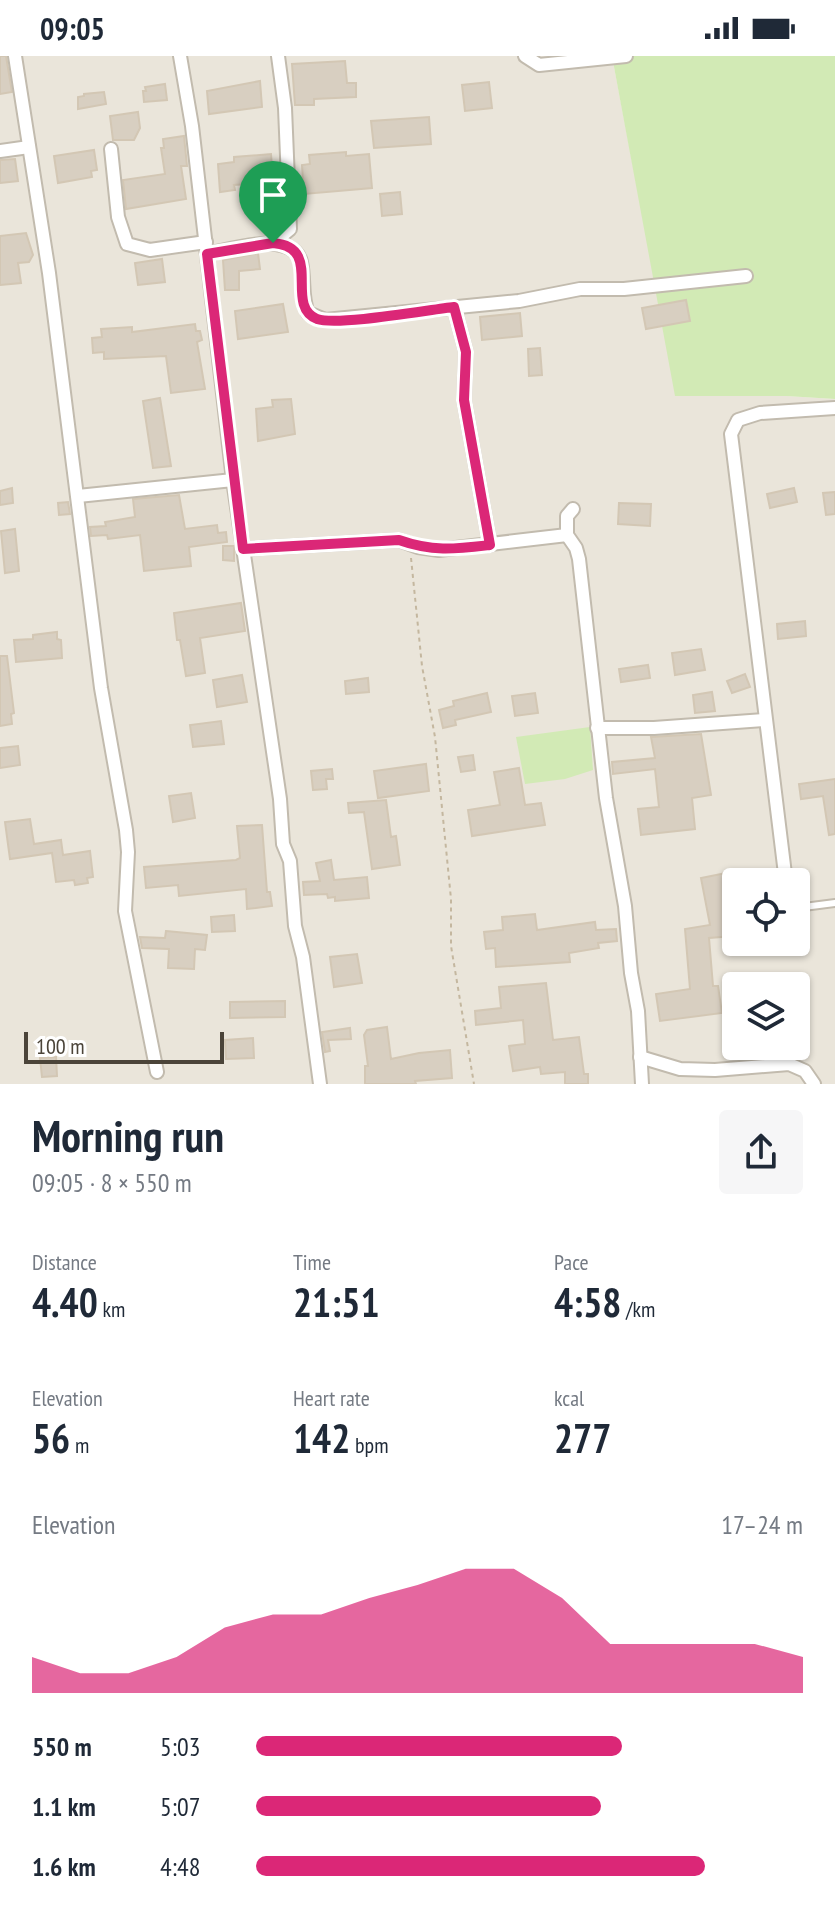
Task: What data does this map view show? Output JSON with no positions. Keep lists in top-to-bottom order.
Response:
{
  "scale_bar": "100 m",
  "page": {
    "status": "09:05",
    "scale": "100 m",
    "heading": ["Morning run", "09:05 · 8 × 550 m"],
    "stats": [
      ["Distance", "4.40 km"],
      ["Time", "21:51"],
      ["Pace", "4:58 /km"],
      ["Elevation", "56 m"],
      ["Heart rate", "142 bpm"],
      ["kcal", "277"]
    ],
    "chart": ["Elevation", "17–24 m"],
    "list": [
      {
        "name": "550 m",
        "note": "5:03"
      },
      {
        "name": "1.1 km",
        "note": "5:07"
      },
      {
        "name": "1.6 km",
        "note": "4:48"
      }
    ]
  }
}
